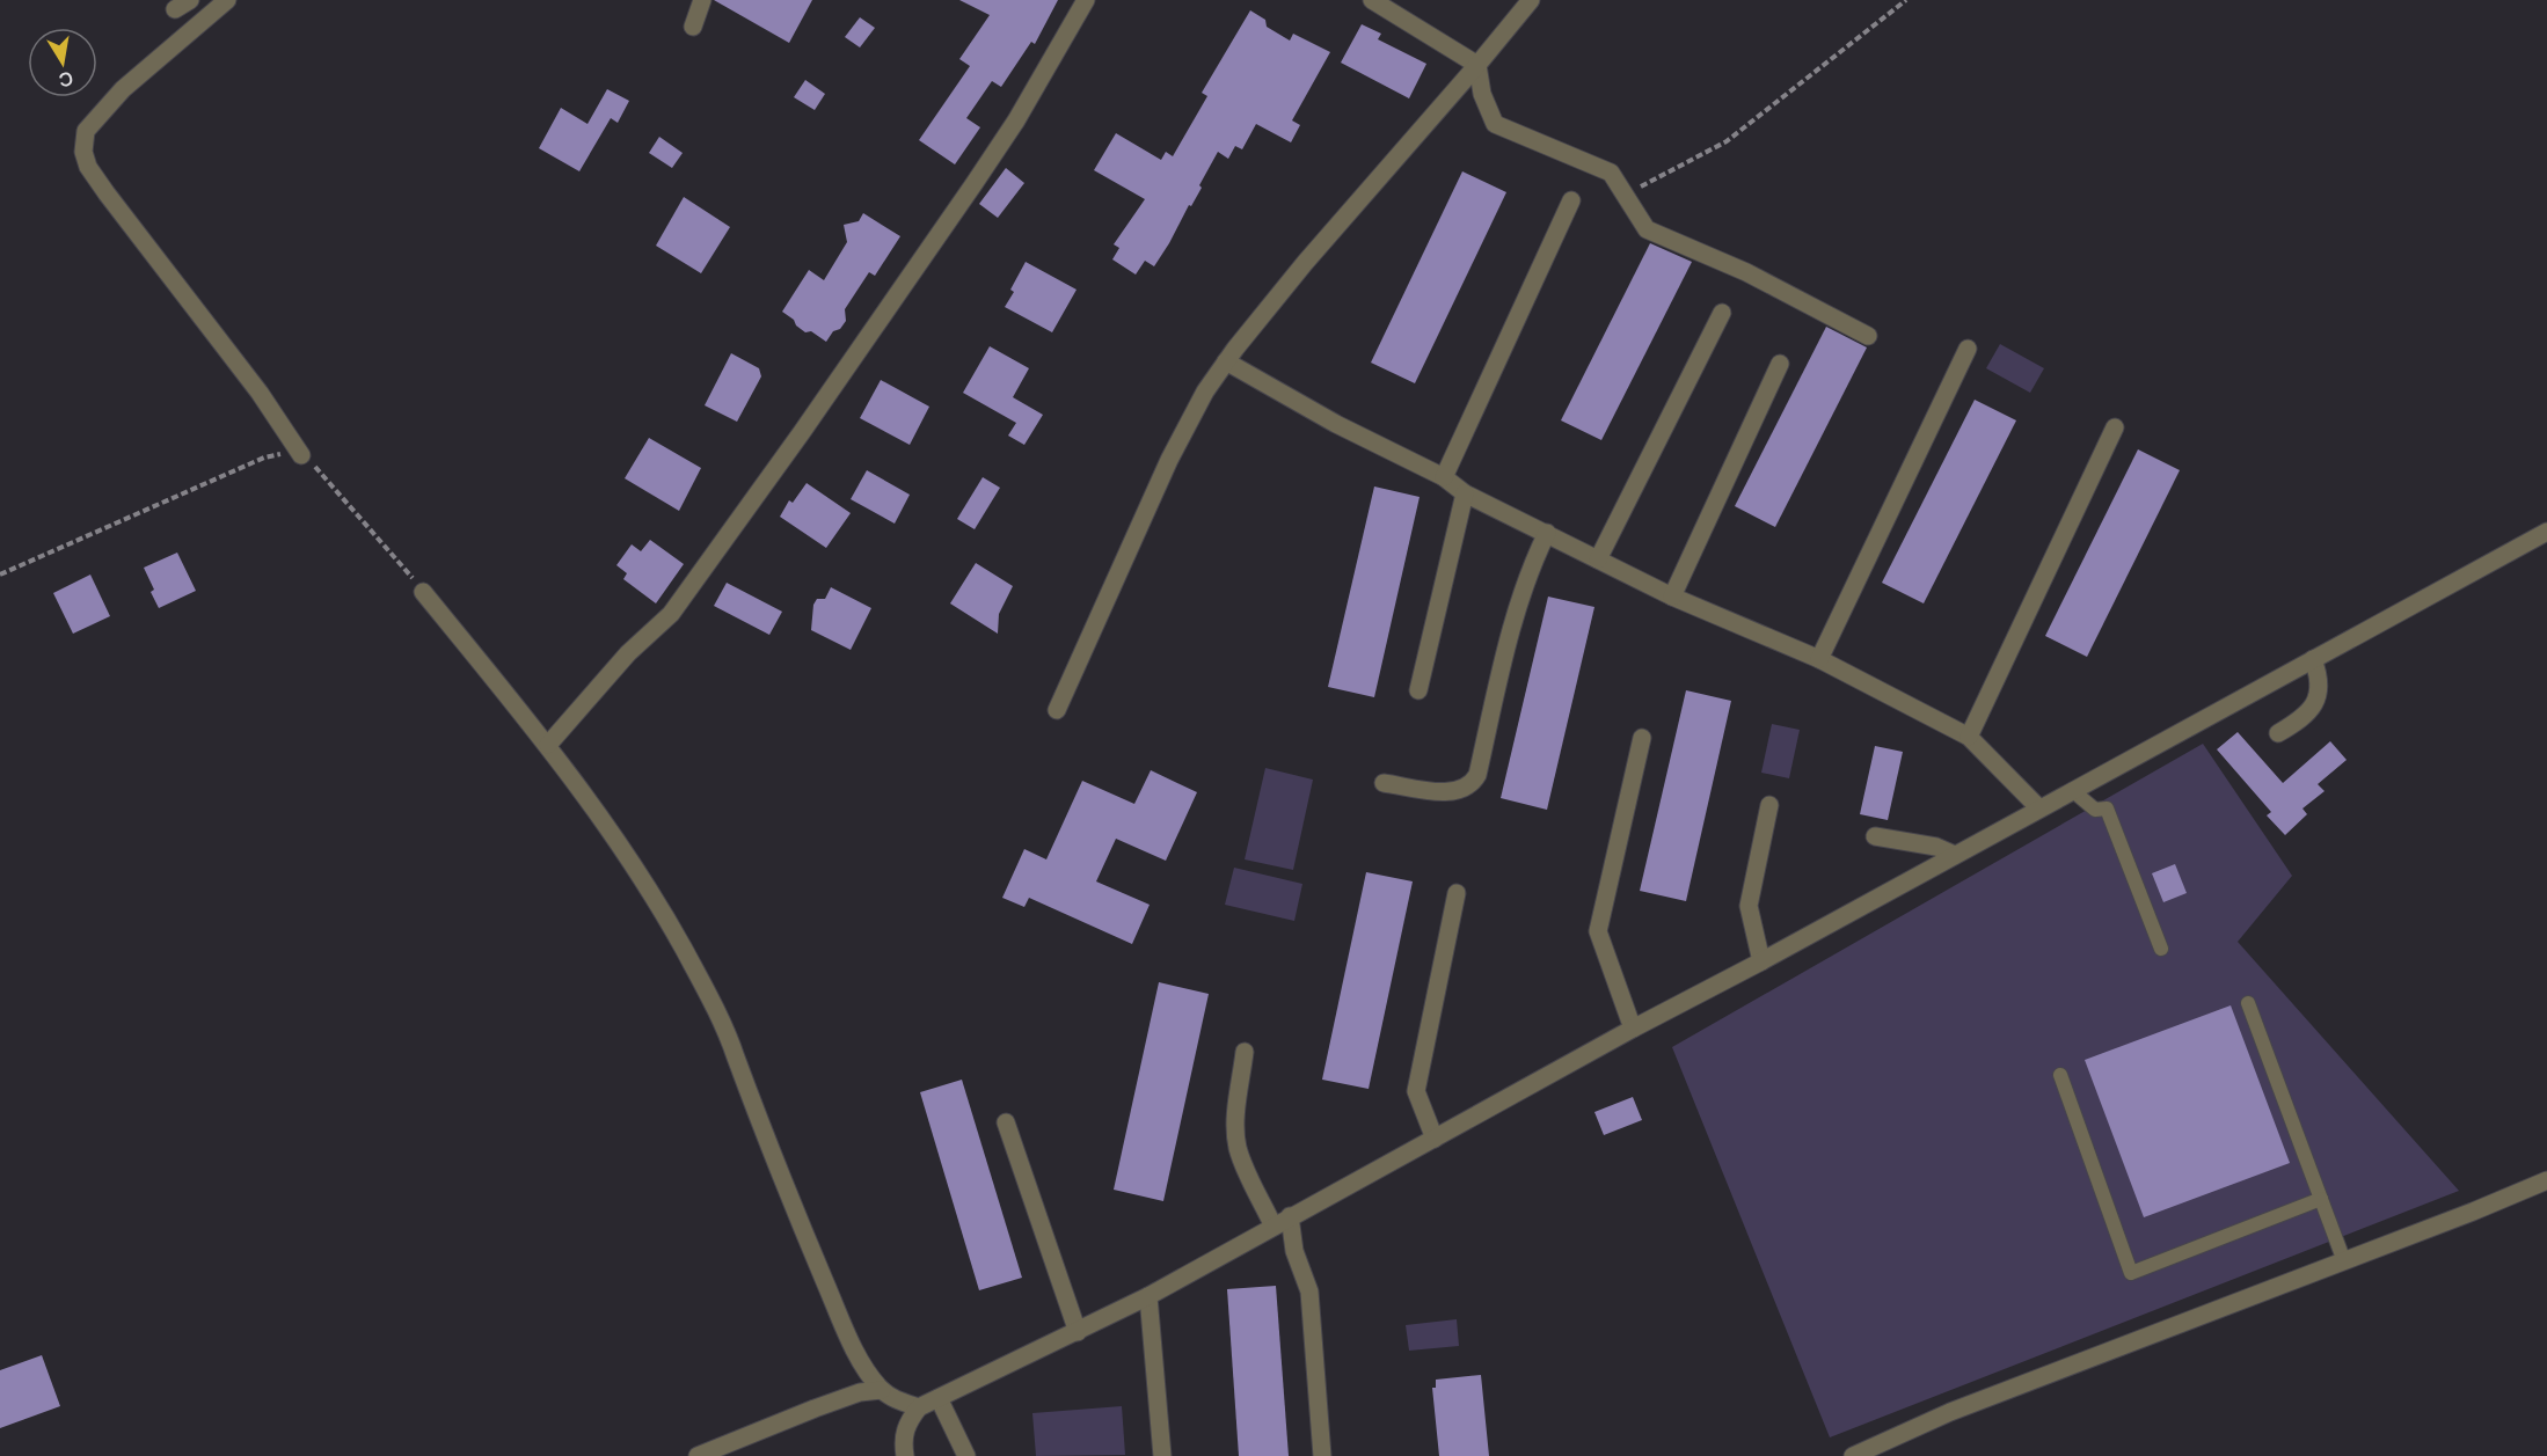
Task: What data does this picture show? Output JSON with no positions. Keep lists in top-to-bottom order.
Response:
{
  "north": "bottom"
}
